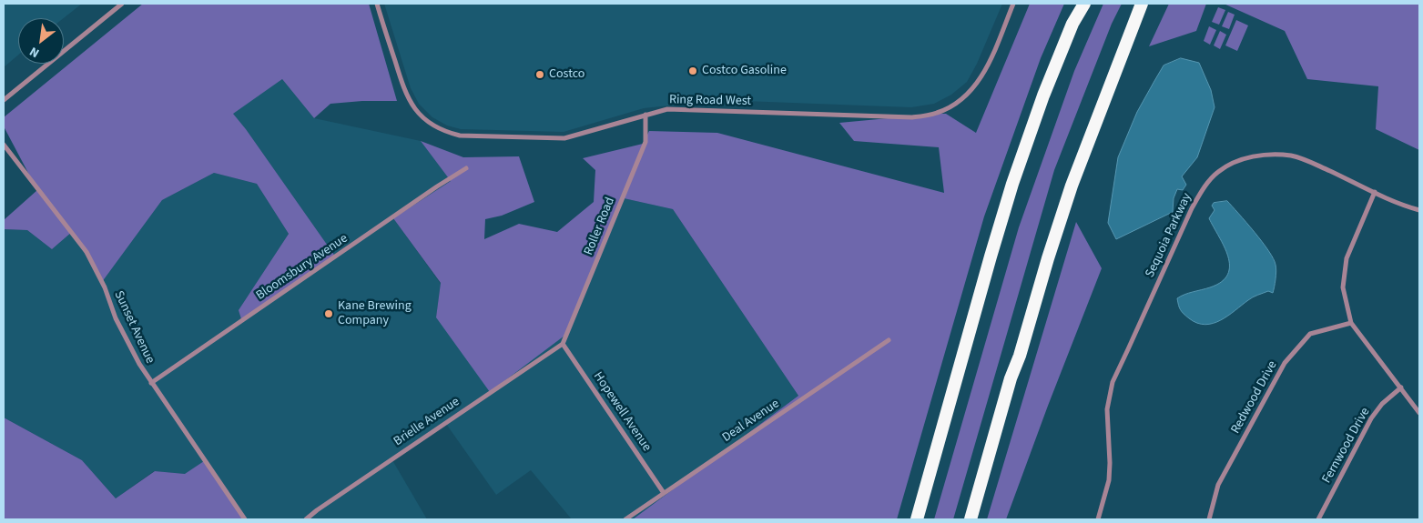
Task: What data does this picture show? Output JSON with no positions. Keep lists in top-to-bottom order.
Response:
{
  "streets": {
    "street": [
      "Ring Road West",
      "Roller Road",
      "Sequoia Parkway",
      "Bloomsbury Avenue",
      "Sunset Avenue",
      "Redwood Drive",
      "Hopewell Avenue",
      "Deal Avenue",
      "Brielle Avenue",
      "Fernwood Drive"
    ]
  },
  "crossings": [
    ["Ring Road West", "Roller Road"],
    ["Roller Road", "Hopewell Avenue"],
    ["Roller Road", "Brielle Avenue"],
    ["Bloomsbury Avenue", "Sunset Avenue"],
    ["Hopewell Avenue", "Deal Avenue"],
    ["Hopewell Avenue", "Brielle Avenue"]
  ],
  "places": ["Costco Gasoline", "Costco", "Kane Brewing Company"],
  "north": "bottom left"
}
